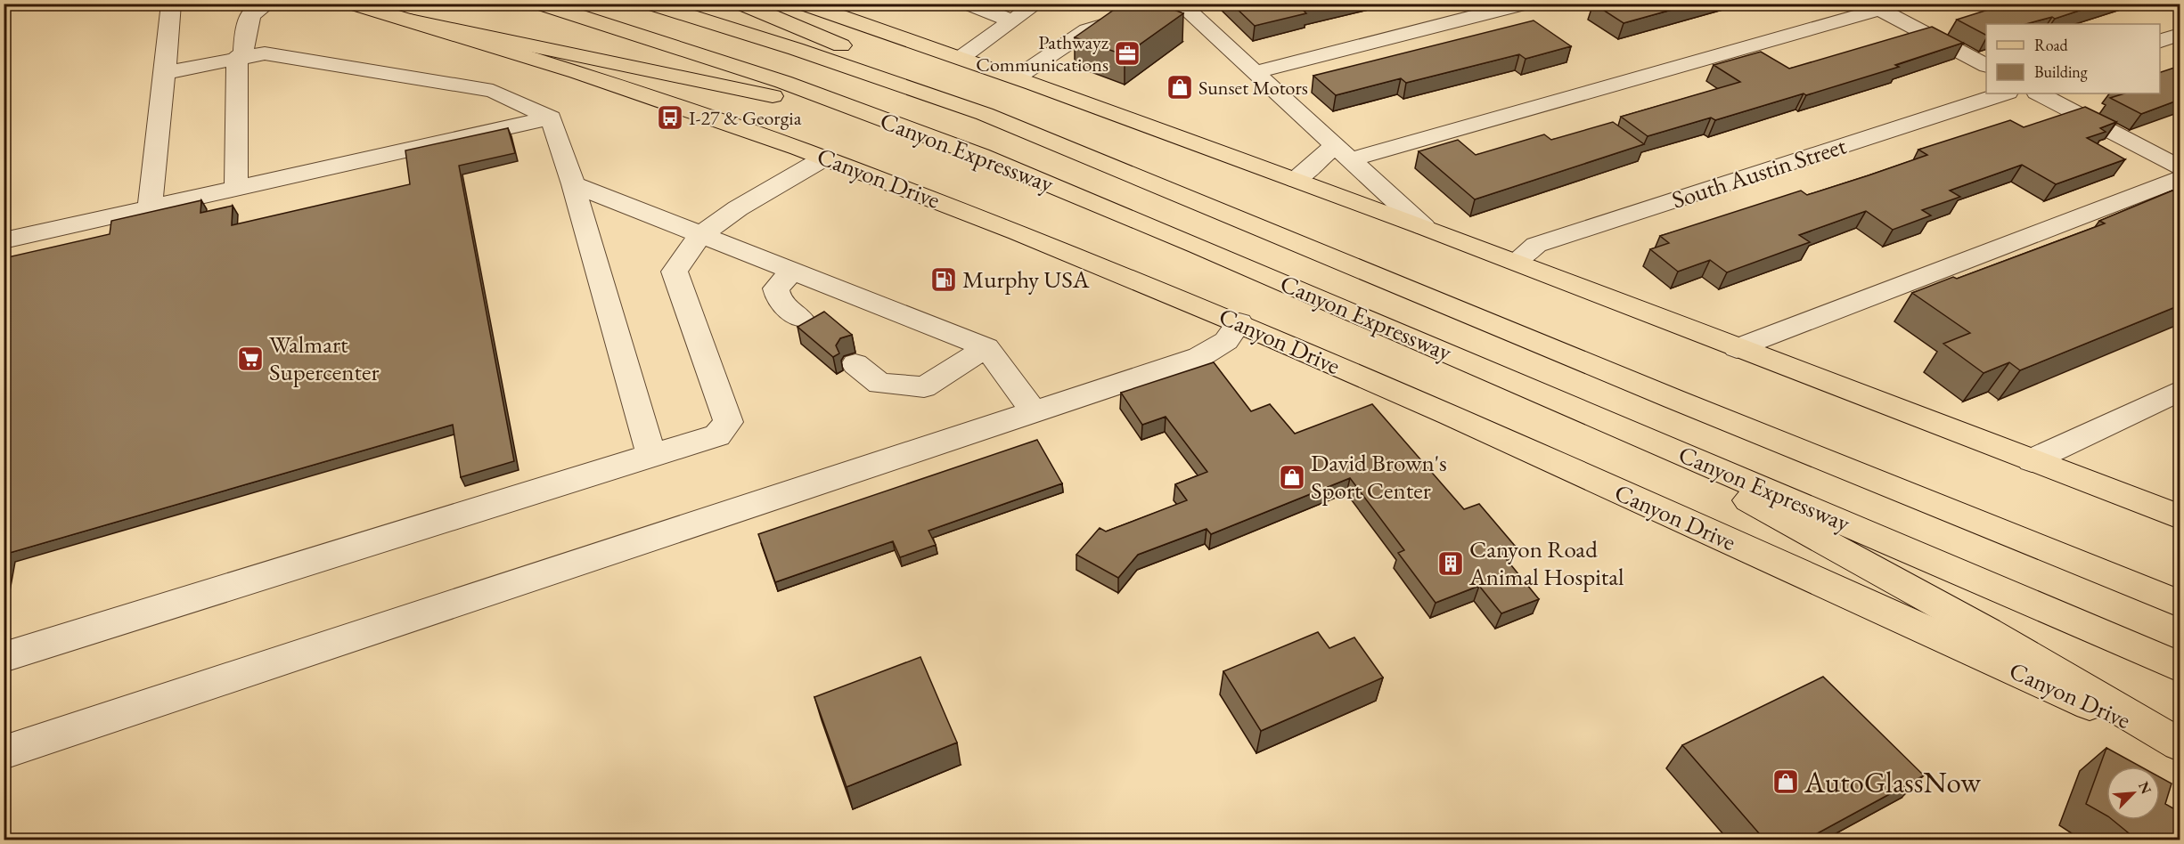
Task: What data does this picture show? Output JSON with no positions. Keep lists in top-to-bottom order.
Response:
{
  "streets": {
    "main road": ["Canyon Expressway", "Canyon Drive"],
    "street": ["South Austin Street"]
  },
  "places": {
    "office": ["Pathwayz Communications"],
    "shop": ["Sunset Motors", "David Brown's Sport Center", "AutoGlassNow"],
    "bus stop": ["I-27 & Georgia"],
    "fuel station": ["Murphy USA"],
    "supermarket": ["Walmart Supercenter"],
    "building": ["Canyon Road Animal Hospital"]
  },
  "legend": ["Road", "Building"],
  "north": "top right"
}
